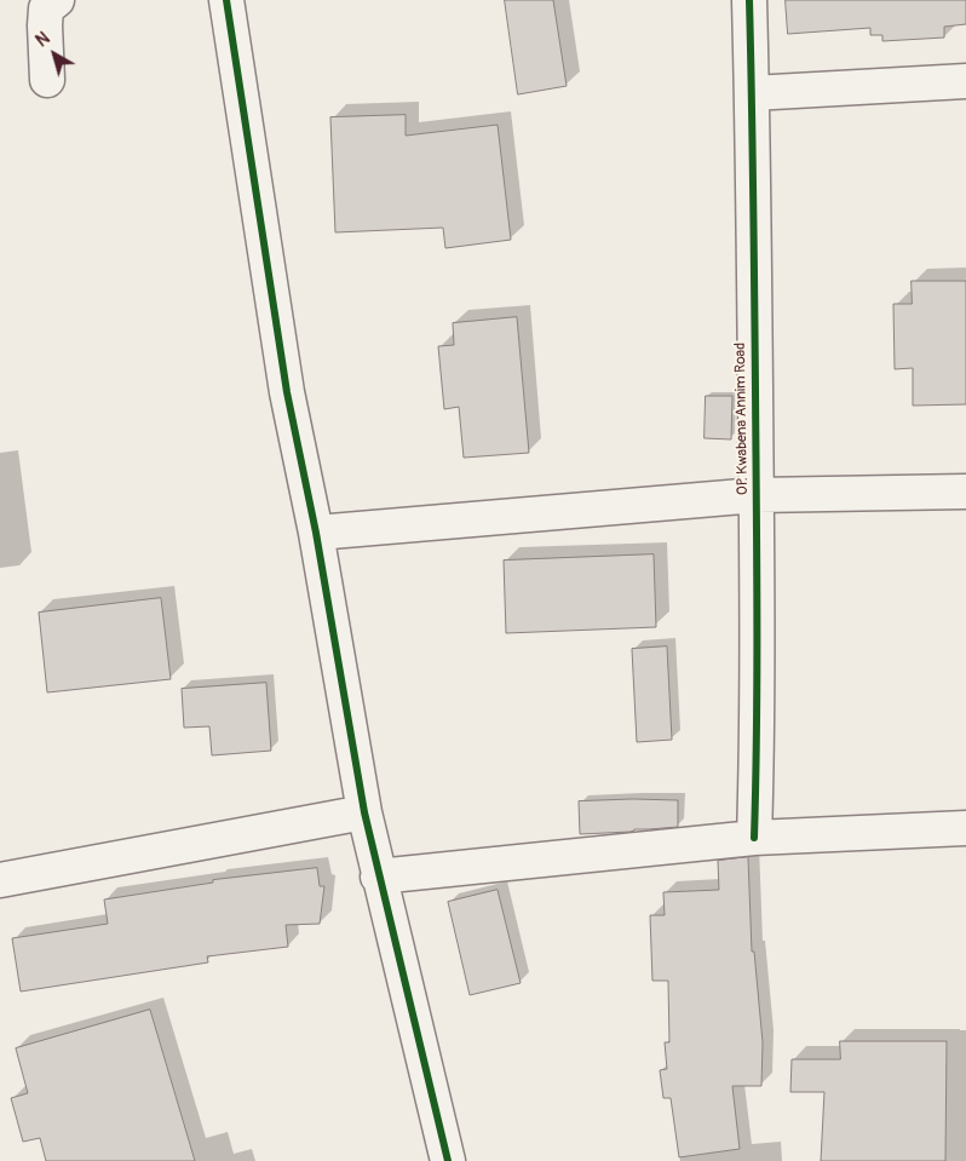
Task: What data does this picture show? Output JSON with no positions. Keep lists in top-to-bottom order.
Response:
{
  "streets": {
    "street": ["OP. Kwabena Annim Road"]
  },
  "north": "top left"
}
